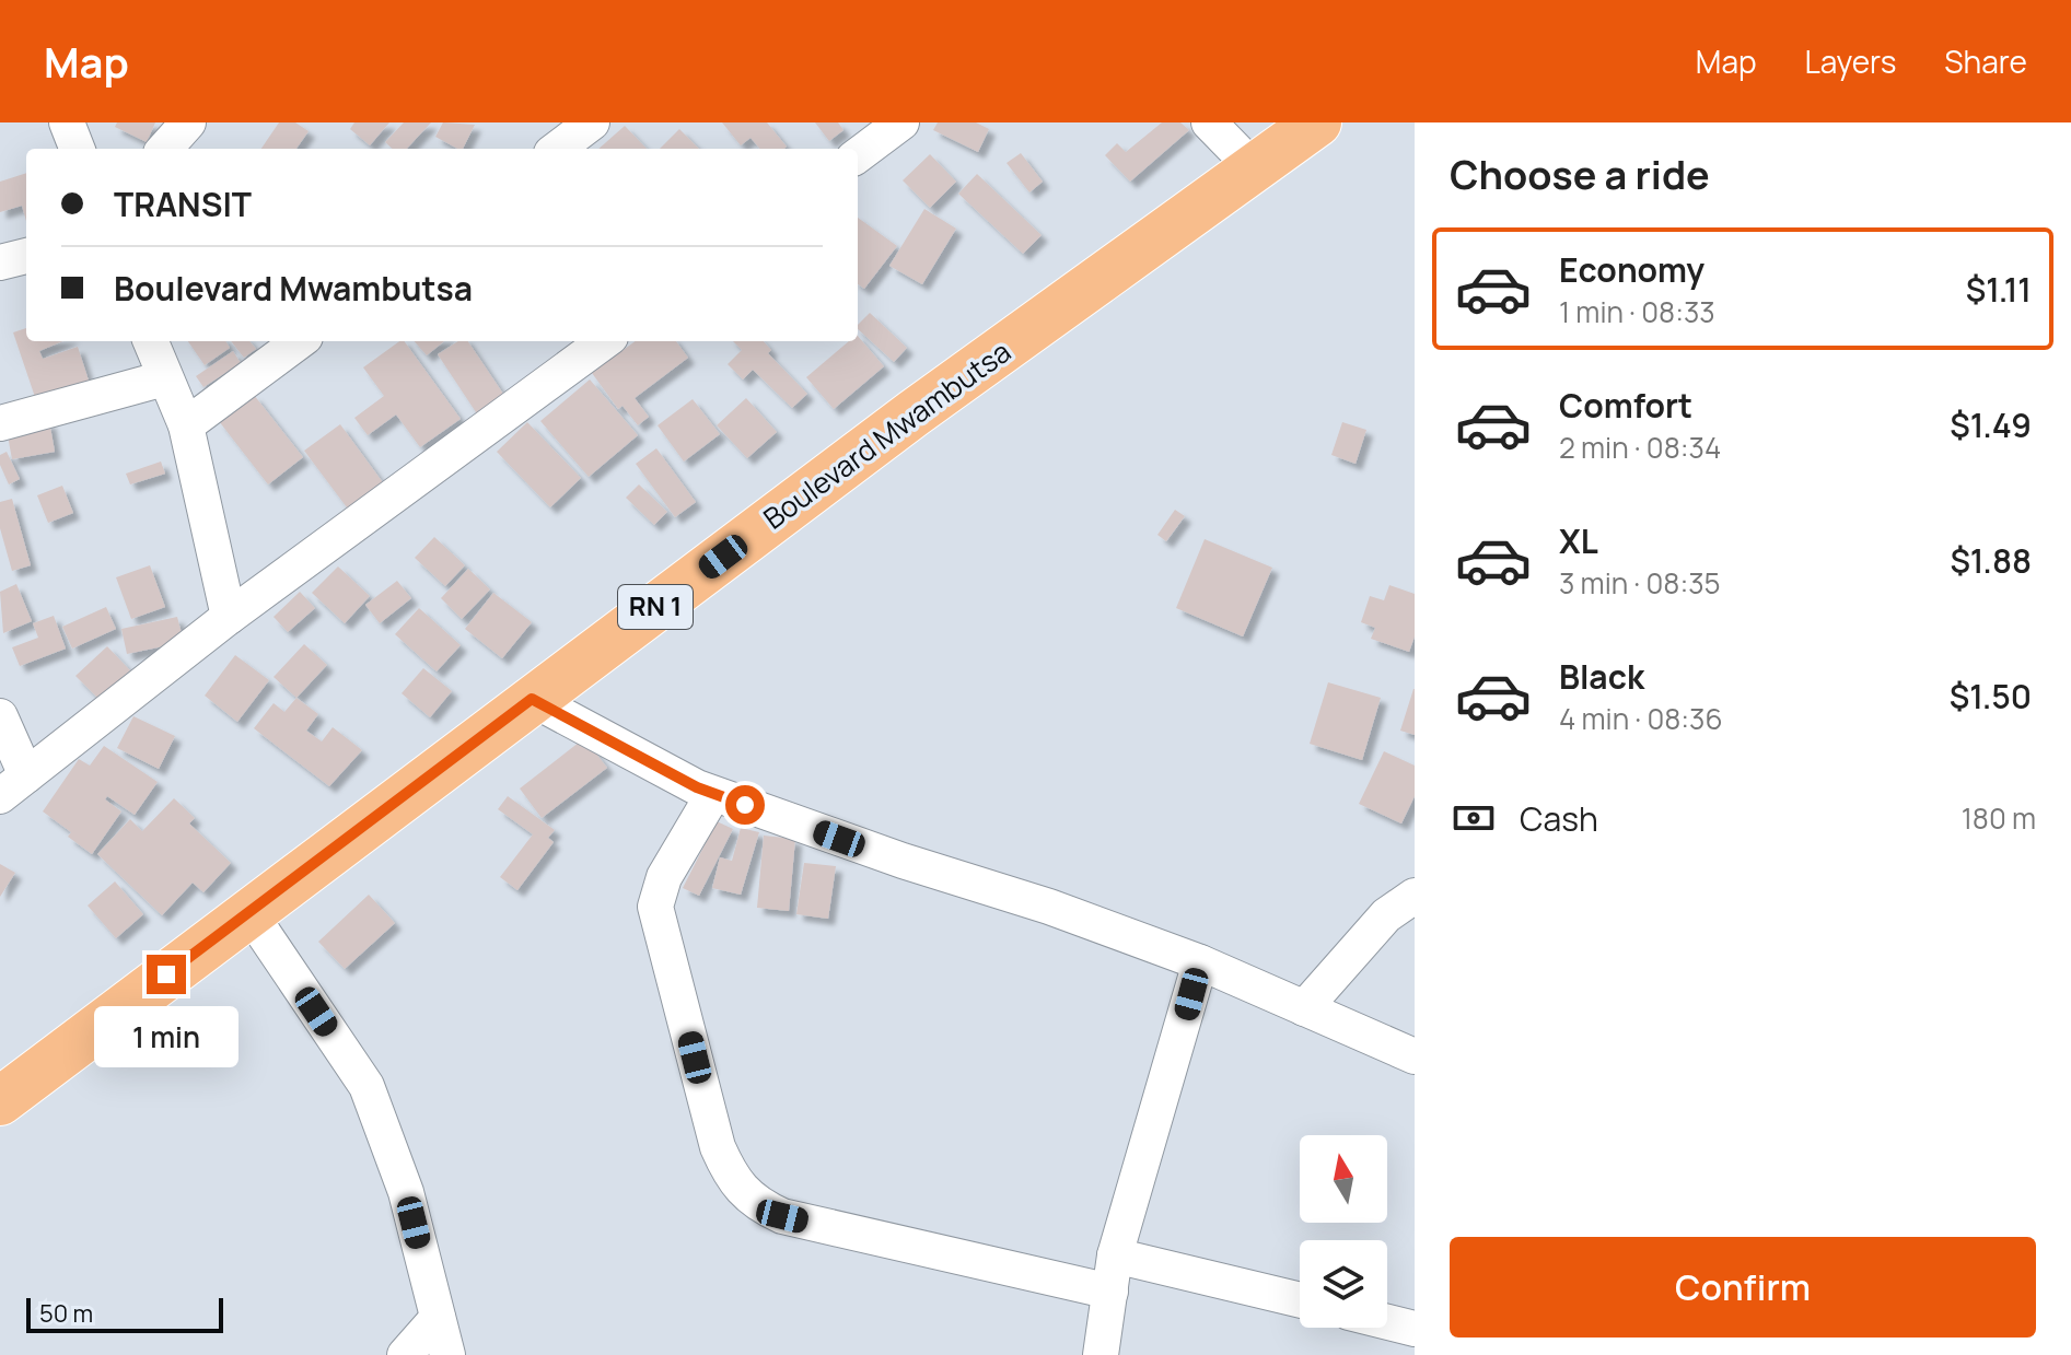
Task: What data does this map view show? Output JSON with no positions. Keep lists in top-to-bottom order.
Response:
{
  "streets": {
    "highway": ["Boulevard Mwambutsa", "RN 1"]
  },
  "scale_bar": "50 m",
  "north": "top",
  "page": {
    "header": "Map",
    "nav": ["Map", "Layers", "Share"],
    "heading": "Choose a ride",
    "banner": ["TRANSIT", "Boulevard Mwambutsa"],
    "list": [
      {
        "name": "Economy",
        "note": "1 min · 08:33",
        "value": "$1.11"
      },
      {
        "name": "Comfort",
        "note": "2 min · 08:34",
        "value": "$1.49"
      },
      {
        "name": "XL",
        "note": "3 min · 08:35",
        "value": "$1.88"
      },
      {
        "name": "Black",
        "note": "4 min · 08:36",
        "value": "$1.50"
      }
    ],
    "pay": ["Cash", "180 m"],
    "bubble": "1 min",
    "buttons": "Confirm",
    "scale": "50 m"
  }
}
